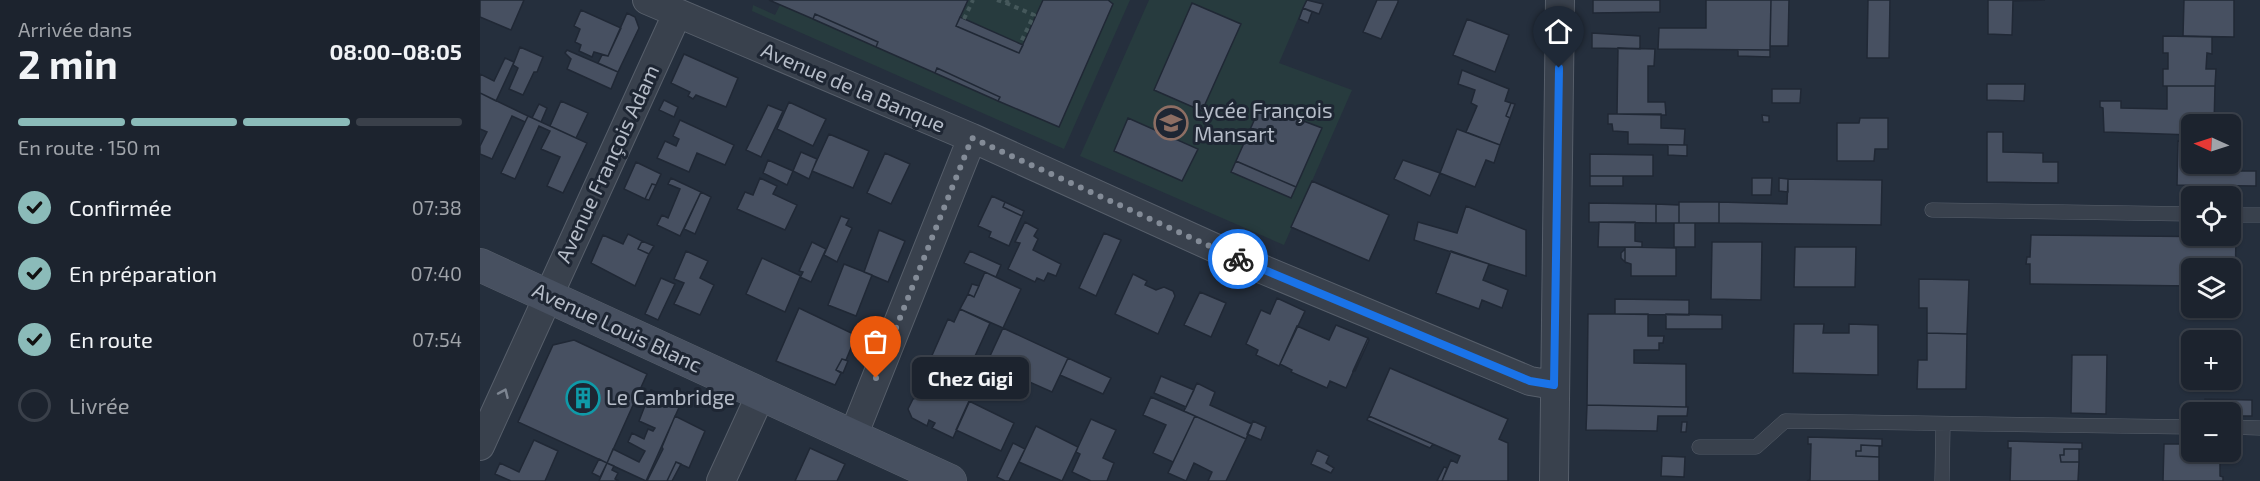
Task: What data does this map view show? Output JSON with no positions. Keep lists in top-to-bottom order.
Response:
{
  "streets": {
    "main road": ["Avenue Louis Blanc"],
    "street": ["Avenue de la Banque", "Avenue François Adam"]
  },
  "crossings": [
    ["Avenue de la Banque", "Avenue François Adam"],
    ["Avenue François Adam", "Avenue Louis Blanc"]
  ],
  "places": {
    "school or university": ["Lycée François Mansart"],
    "other": ["Chez Gigi"],
    "building": ["Le Cambridge"]
  },
  "north": "left",
  "page": {
    "heading": ["2 min", "Arrivée dans", "08:00–08:05"],
    "bar": "En route · 150 m",
    "map_buttons": ["+", "−"],
    "list": [
      ["Confirmée", "07:38"],
      ["En préparation", "07:40"],
      ["En route", "07:54"],
      "Livrée"
    ],
    "bubble": "Chez Gigi"
  }
}
